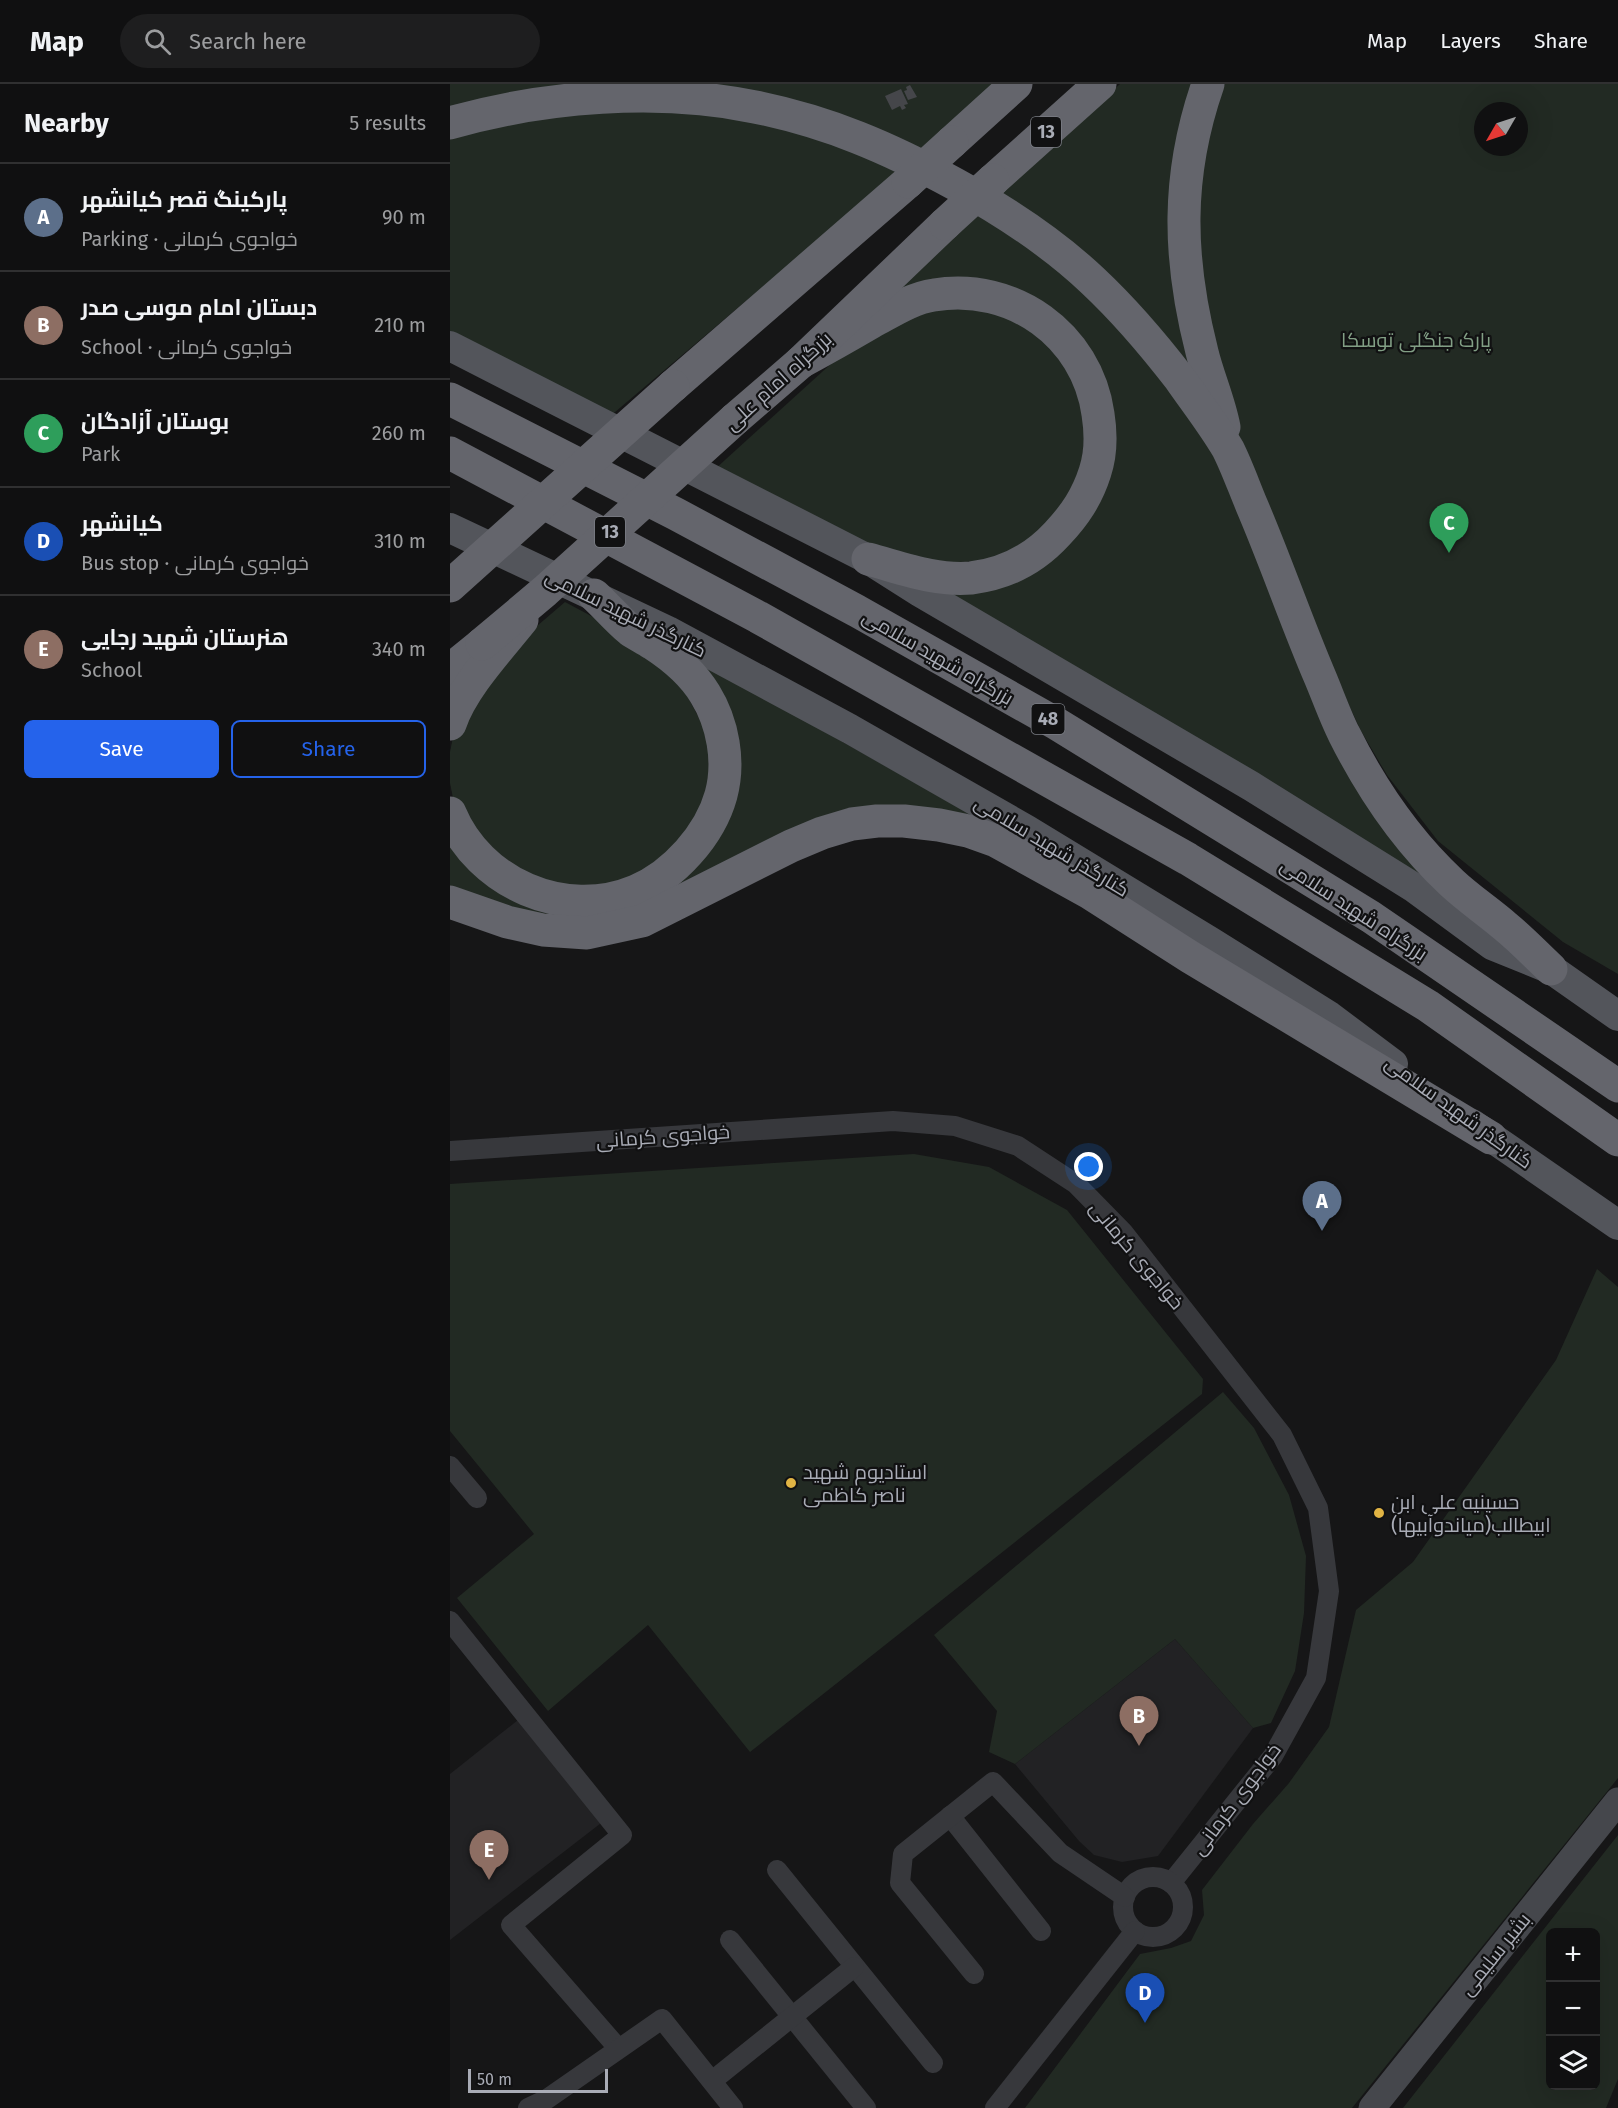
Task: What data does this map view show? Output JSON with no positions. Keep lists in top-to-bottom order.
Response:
{
  "streets": {
    "highway": [
      "13",
      "بزرگراه امام علی",
      "بزرگراه شهید سلامی",
      "48"
    ],
    "main road": ["کنارگذر شهید سلامی", "بشیر سلیمی"],
    "street": ["خواجوی کرمانی"]
  },
  "parks": ["پارک جنگلی توسکا"],
  "places": ["استادیوم شهید ناصر کاظمی", "حسینیه علی ابن ابیطالب(میاندوآبیها)"],
  "scale_bar": "50 m",
  "north": "bottom left",
  "page": {
    "header": "Map",
    "search": "Search here",
    "nav": ["Map", "Layers", "Share"],
    "heading": ["Nearby", "5 results"],
    "list": [
      {
        "mark": "A",
        "name": "پارکینگ قصر کیانشهر",
        "note": "Parking · خواجوی کرمانی",
        "value": "90 m"
      },
      {
        "mark": "B",
        "name": "دبستان امام موسی صدر",
        "note": "School · خواجوی کرمانی",
        "value": "210 m"
      },
      {
        "mark": "C",
        "name": "بوستان آزادگان",
        "note": "Park",
        "value": "260 m"
      },
      {
        "mark": "D",
        "name": "کیانشهر",
        "note": "Bus stop · خواجوی کرمانی",
        "value": "310 m"
      },
      {
        "mark": "E",
        "name": "هنرستان شهید رجایی",
        "note": "School",
        "value": "340 m"
      }
    ],
    "pins": [
      "C",
      "A",
      "B",
      "E",
      "D"
    ],
    "buttons": ["Save", "Share"],
    "map_buttons": ["+", "−"],
    "scale": "50 m"
  }
}
